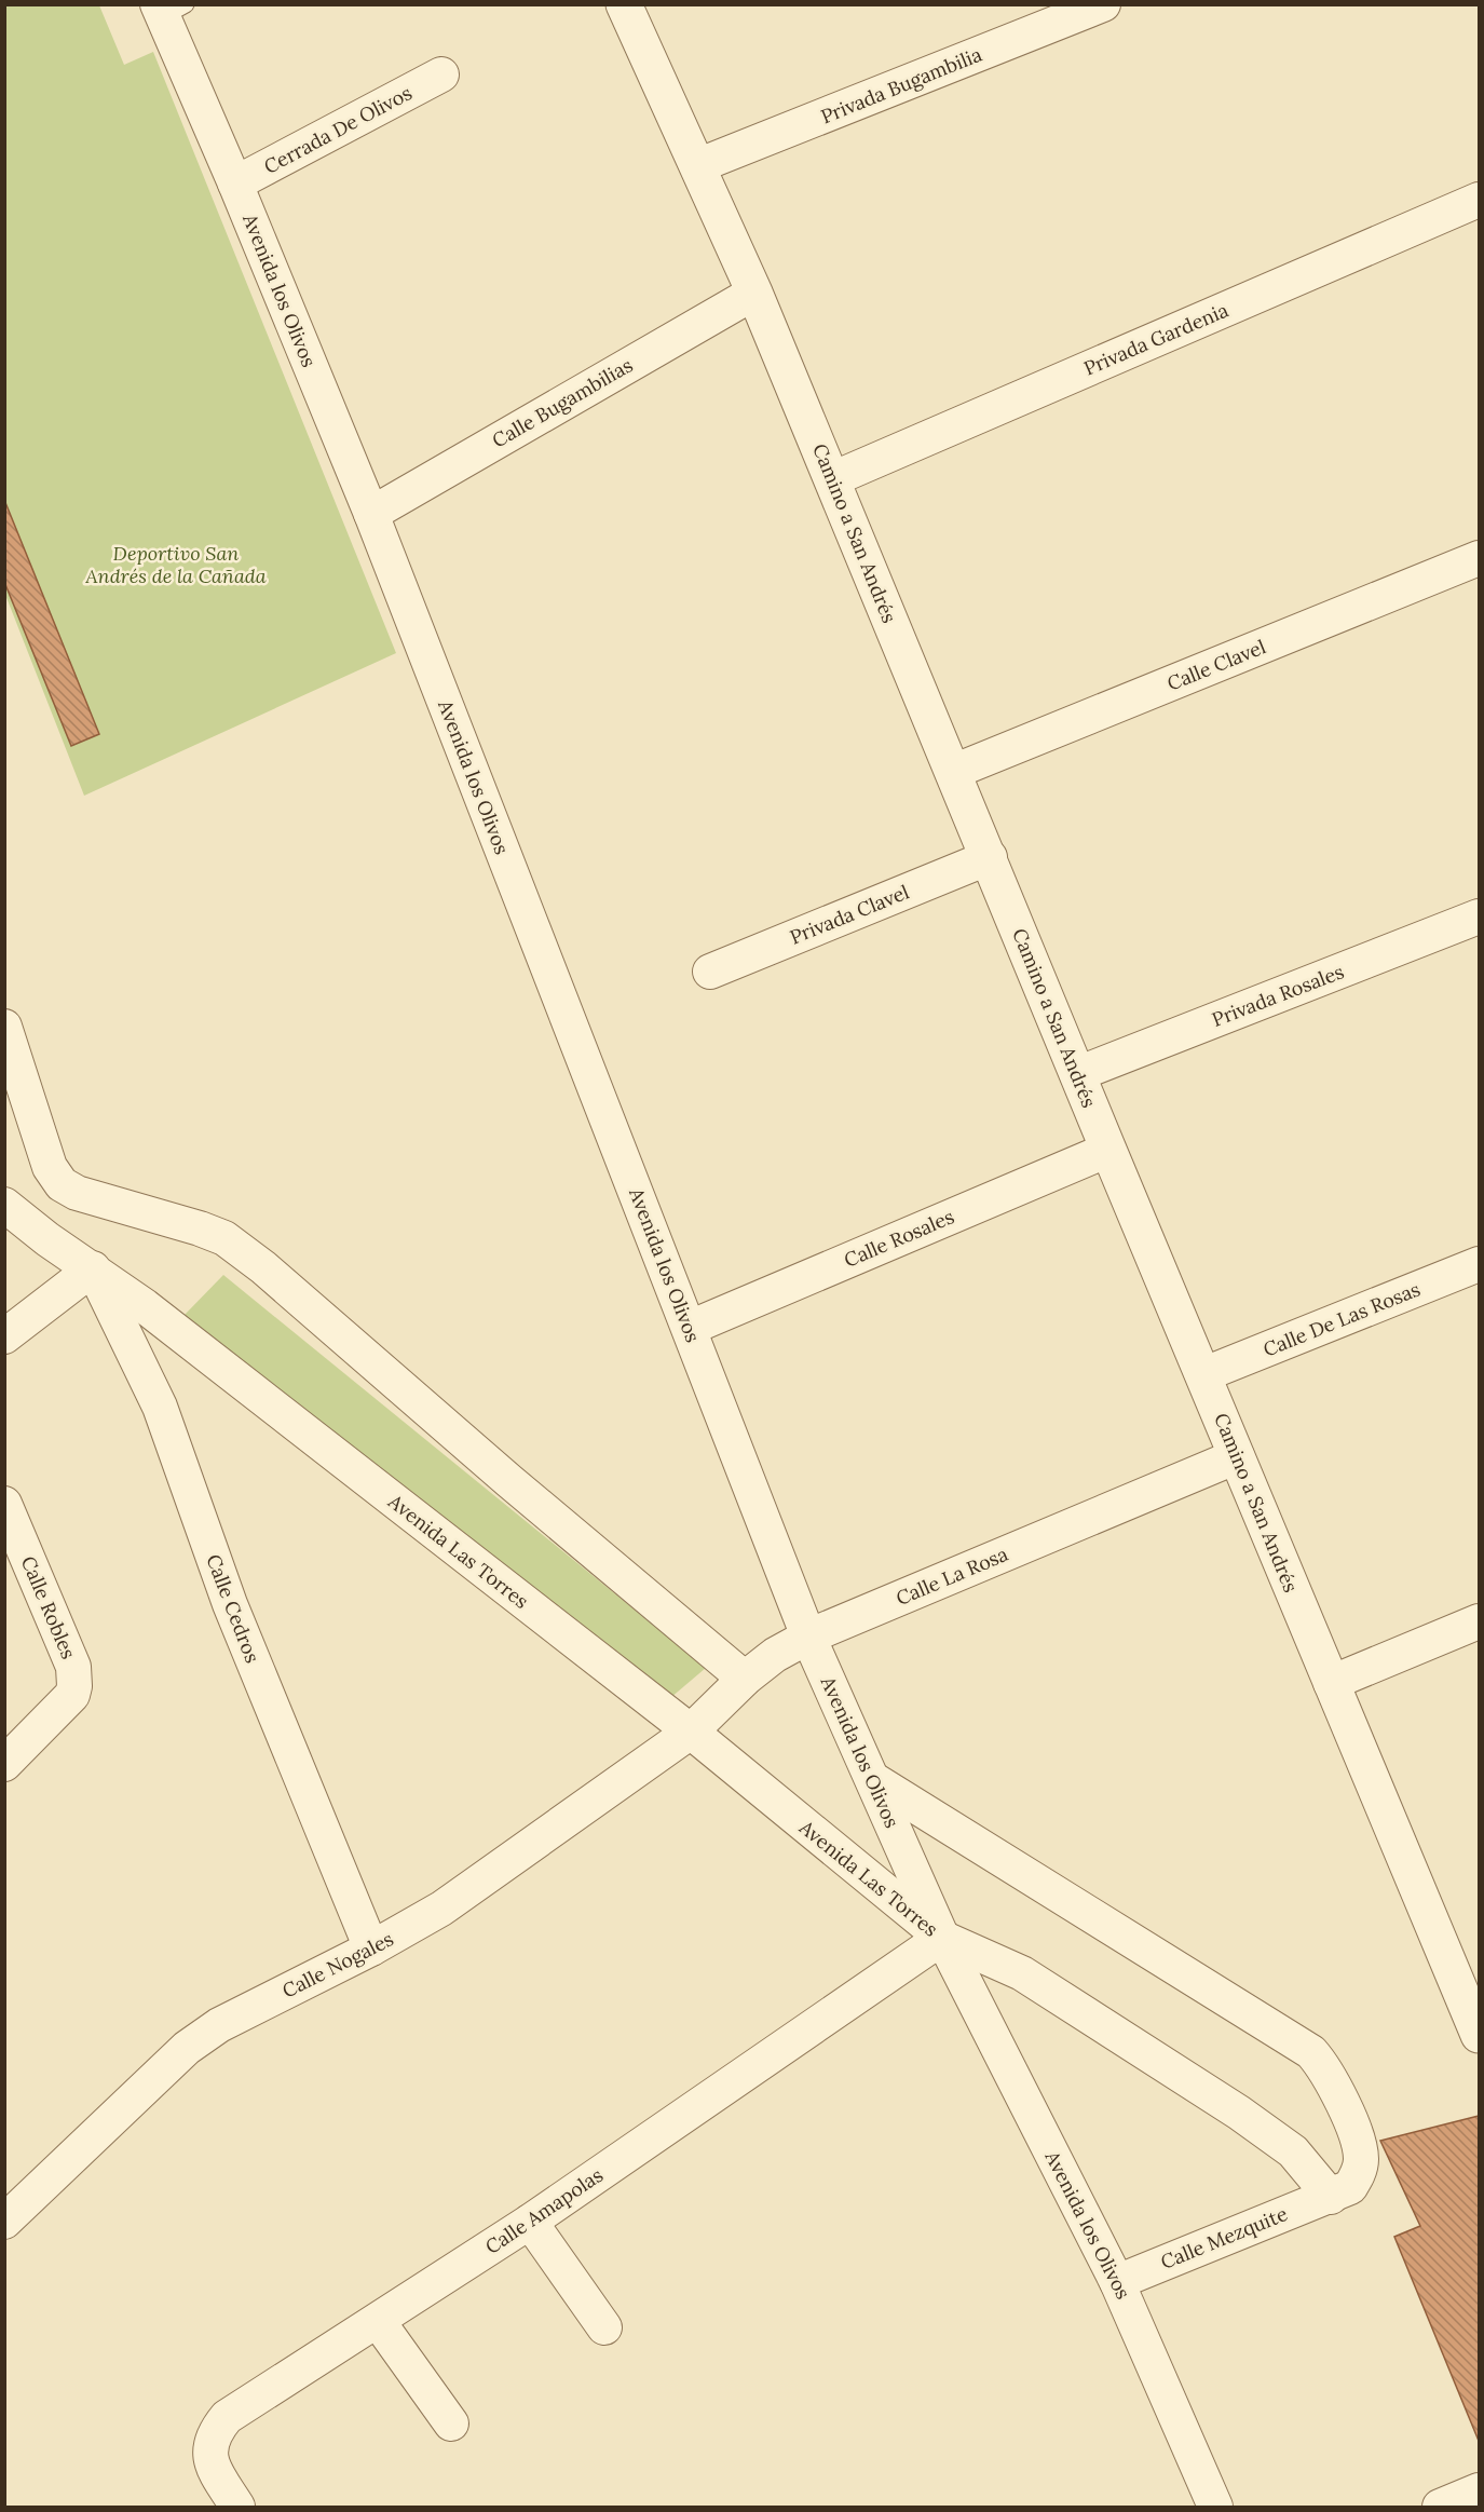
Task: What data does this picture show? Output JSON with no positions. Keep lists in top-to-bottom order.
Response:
{
  "streets": {
    "street": [
      "Privada Bugambilia",
      "Cerrada De Olivos",
      "Avenida los Olivos",
      "Privada Gardenia",
      "Calle Bugambilias",
      "Camino a San Andrés",
      "Calle Clavel",
      "Privada Clavel",
      "Privada Rosales",
      "Calle Rosales",
      "Calle De Las Rosas",
      "Avenida Las Torres",
      "Calle La Rosa",
      "Calle Robles",
      "Calle Cedros",
      "Calle Nogales",
      "Calle Amapolas",
      "Calle Mezquite"
    ]
  },
  "crossings": [
    ["Privada Bugambilia", "Camino a San Andrés"],
    ["Cerrada De Olivos", "Avenida los Olivos"],
    ["Avenida los Olivos", "Calle Bugambilias"],
    ["Avenida los Olivos", "Calle Rosales"],
    ["Avenida los Olivos", "Avenida Las Torres"],
    ["Avenida los Olivos", "Calle La Rosa"],
    ["Avenida los Olivos", "Calle Amapolas"],
    ["Avenida los Olivos", "Calle Mezquite"],
    ["Privada Gardenia", "Camino a San Andrés"],
    ["Calle Bugambilias", "Camino a San Andrés"],
    ["Camino a San Andrés", "Calle Clavel"],
    ["Camino a San Andrés", "Privada Clavel"],
    ["Camino a San Andrés", "Privada Rosales"],
    ["Camino a San Andrés", "Calle Rosales"],
    ["Camino a San Andrés", "Calle De Las Rosas"],
    ["Camino a San Andrés", "Calle La Rosa"],
    ["Avenida Las Torres", "Calle La Rosa"],
    ["Avenida Las Torres", "Calle Cedros"],
    ["Avenida Las Torres", "Calle Nogales"],
    ["Avenida Las Torres", "Calle Amapolas"],
    ["Avenida Las Torres", "Calle Mezquite"],
    ["Calle La Rosa", "Calle Nogales"],
    ["Calle Cedros", "Calle Nogales"]
  ],
  "parks": ["Deportivo San Andrés de la Cañada"]
}
